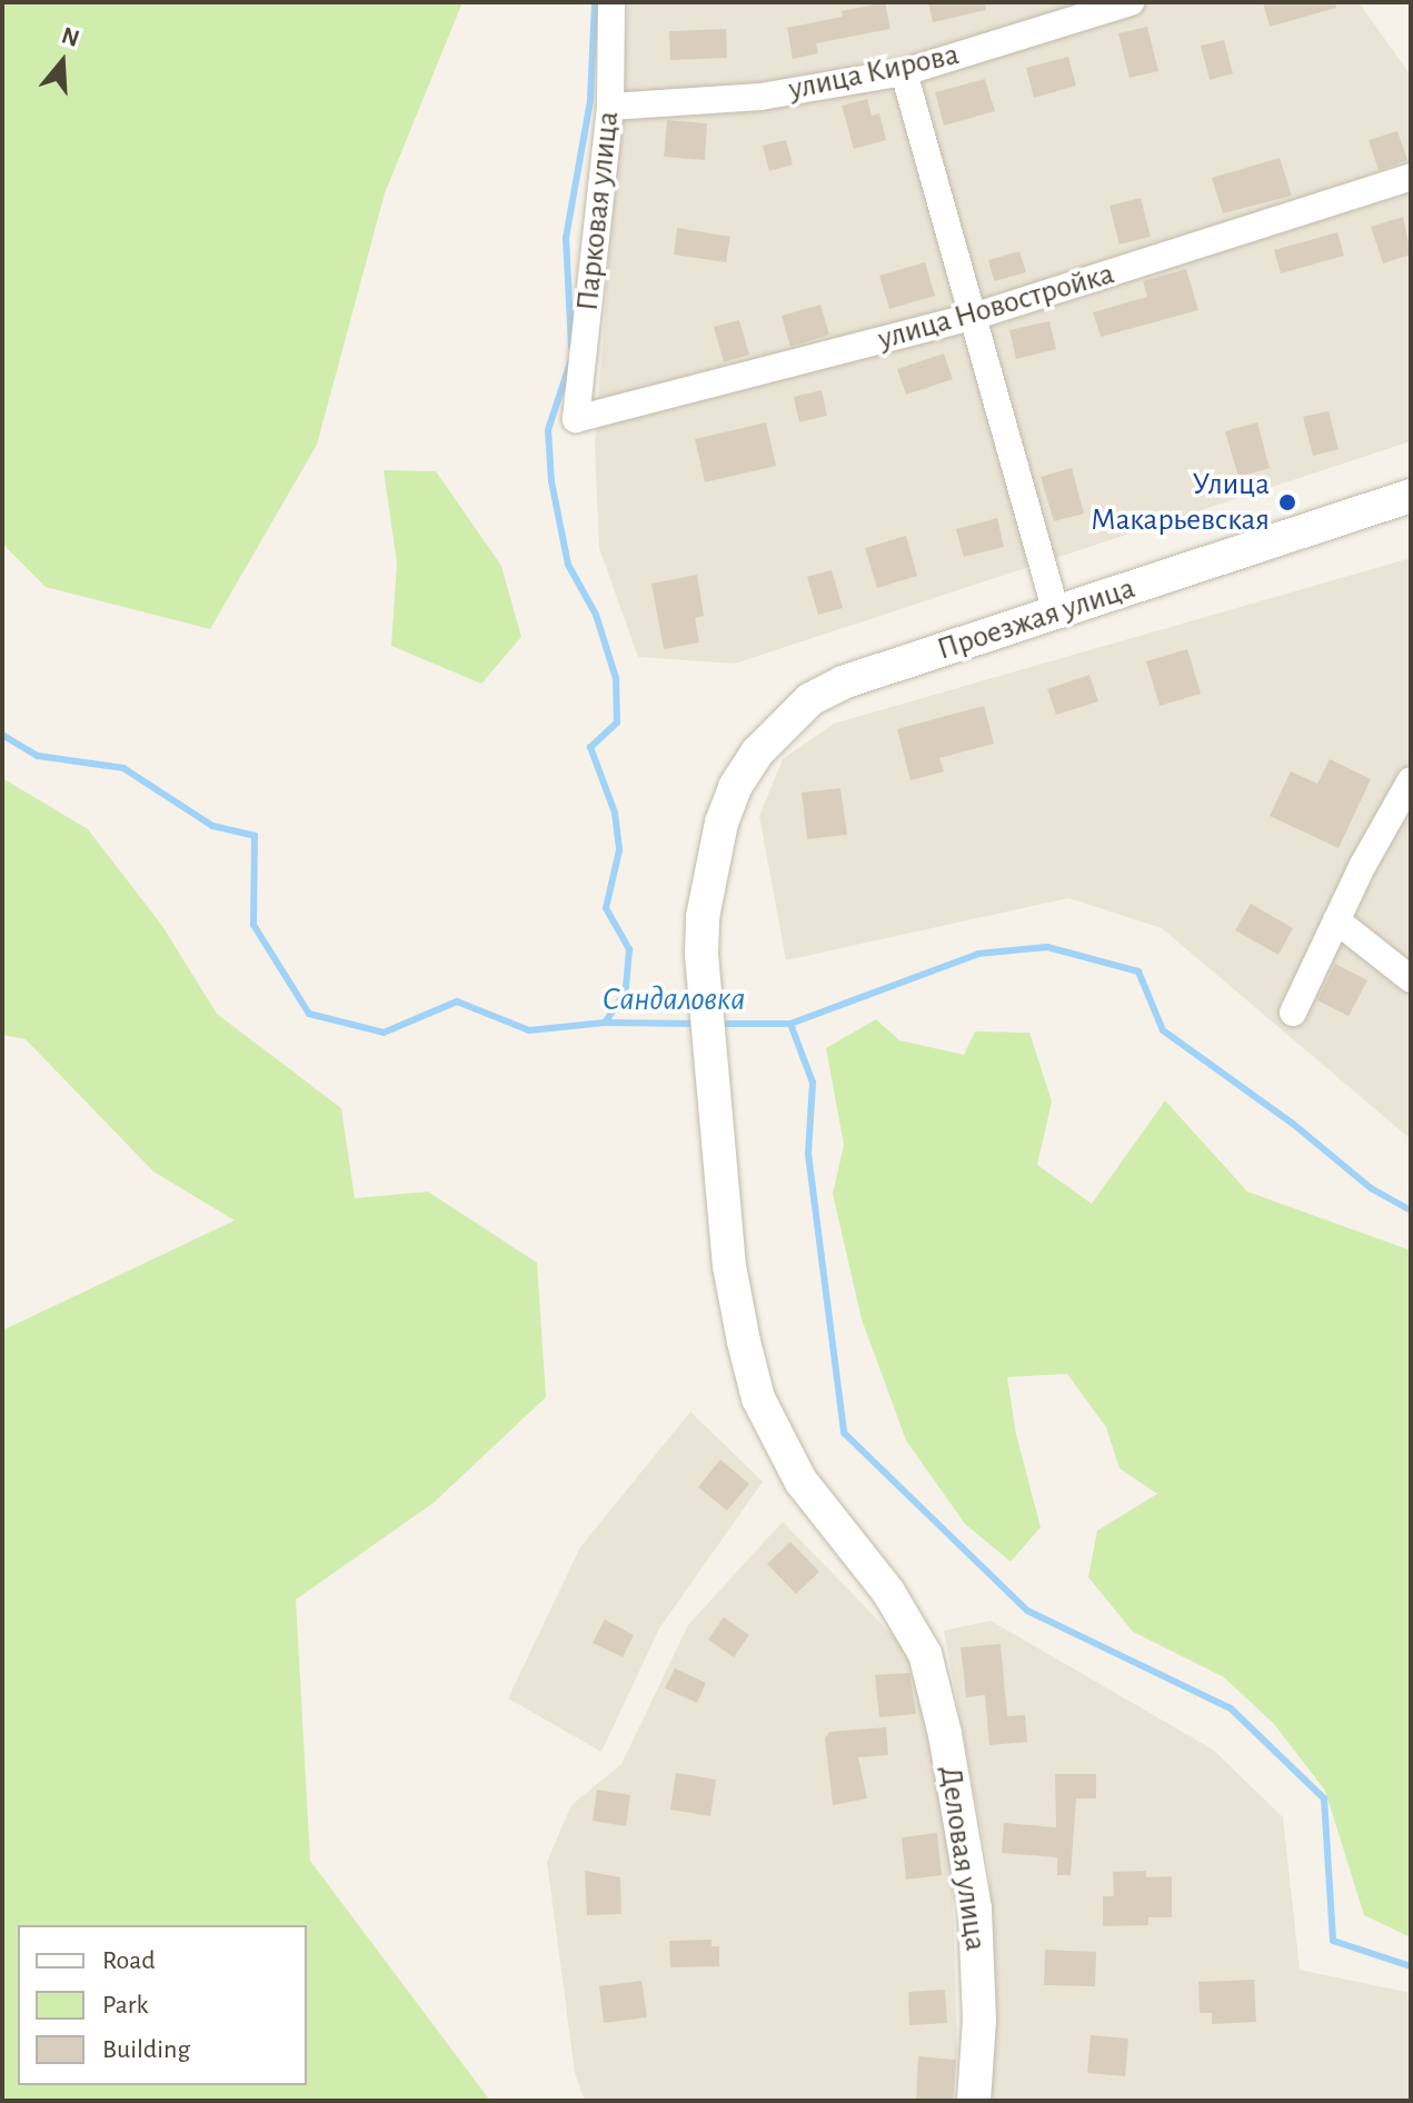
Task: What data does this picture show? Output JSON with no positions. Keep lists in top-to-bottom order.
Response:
{
  "streets": {
    "street": [
      "улица Кирова",
      "Парковая улица",
      "улица Новостройка",
      "Проезжая улица",
      "Деловая улица"
    ]
  },
  "crossings": [
    ["улица Кирова", "Парковая улица"],
    ["Парковая улица", "улица Новостройка"],
    ["Проезжая улица", "Деловая улица"]
  ],
  "water": ["Сандаловка"],
  "places": ["Улица Макарьевская"],
  "legend": ["Road", "Park", "Building"],
  "north": "top"
}
